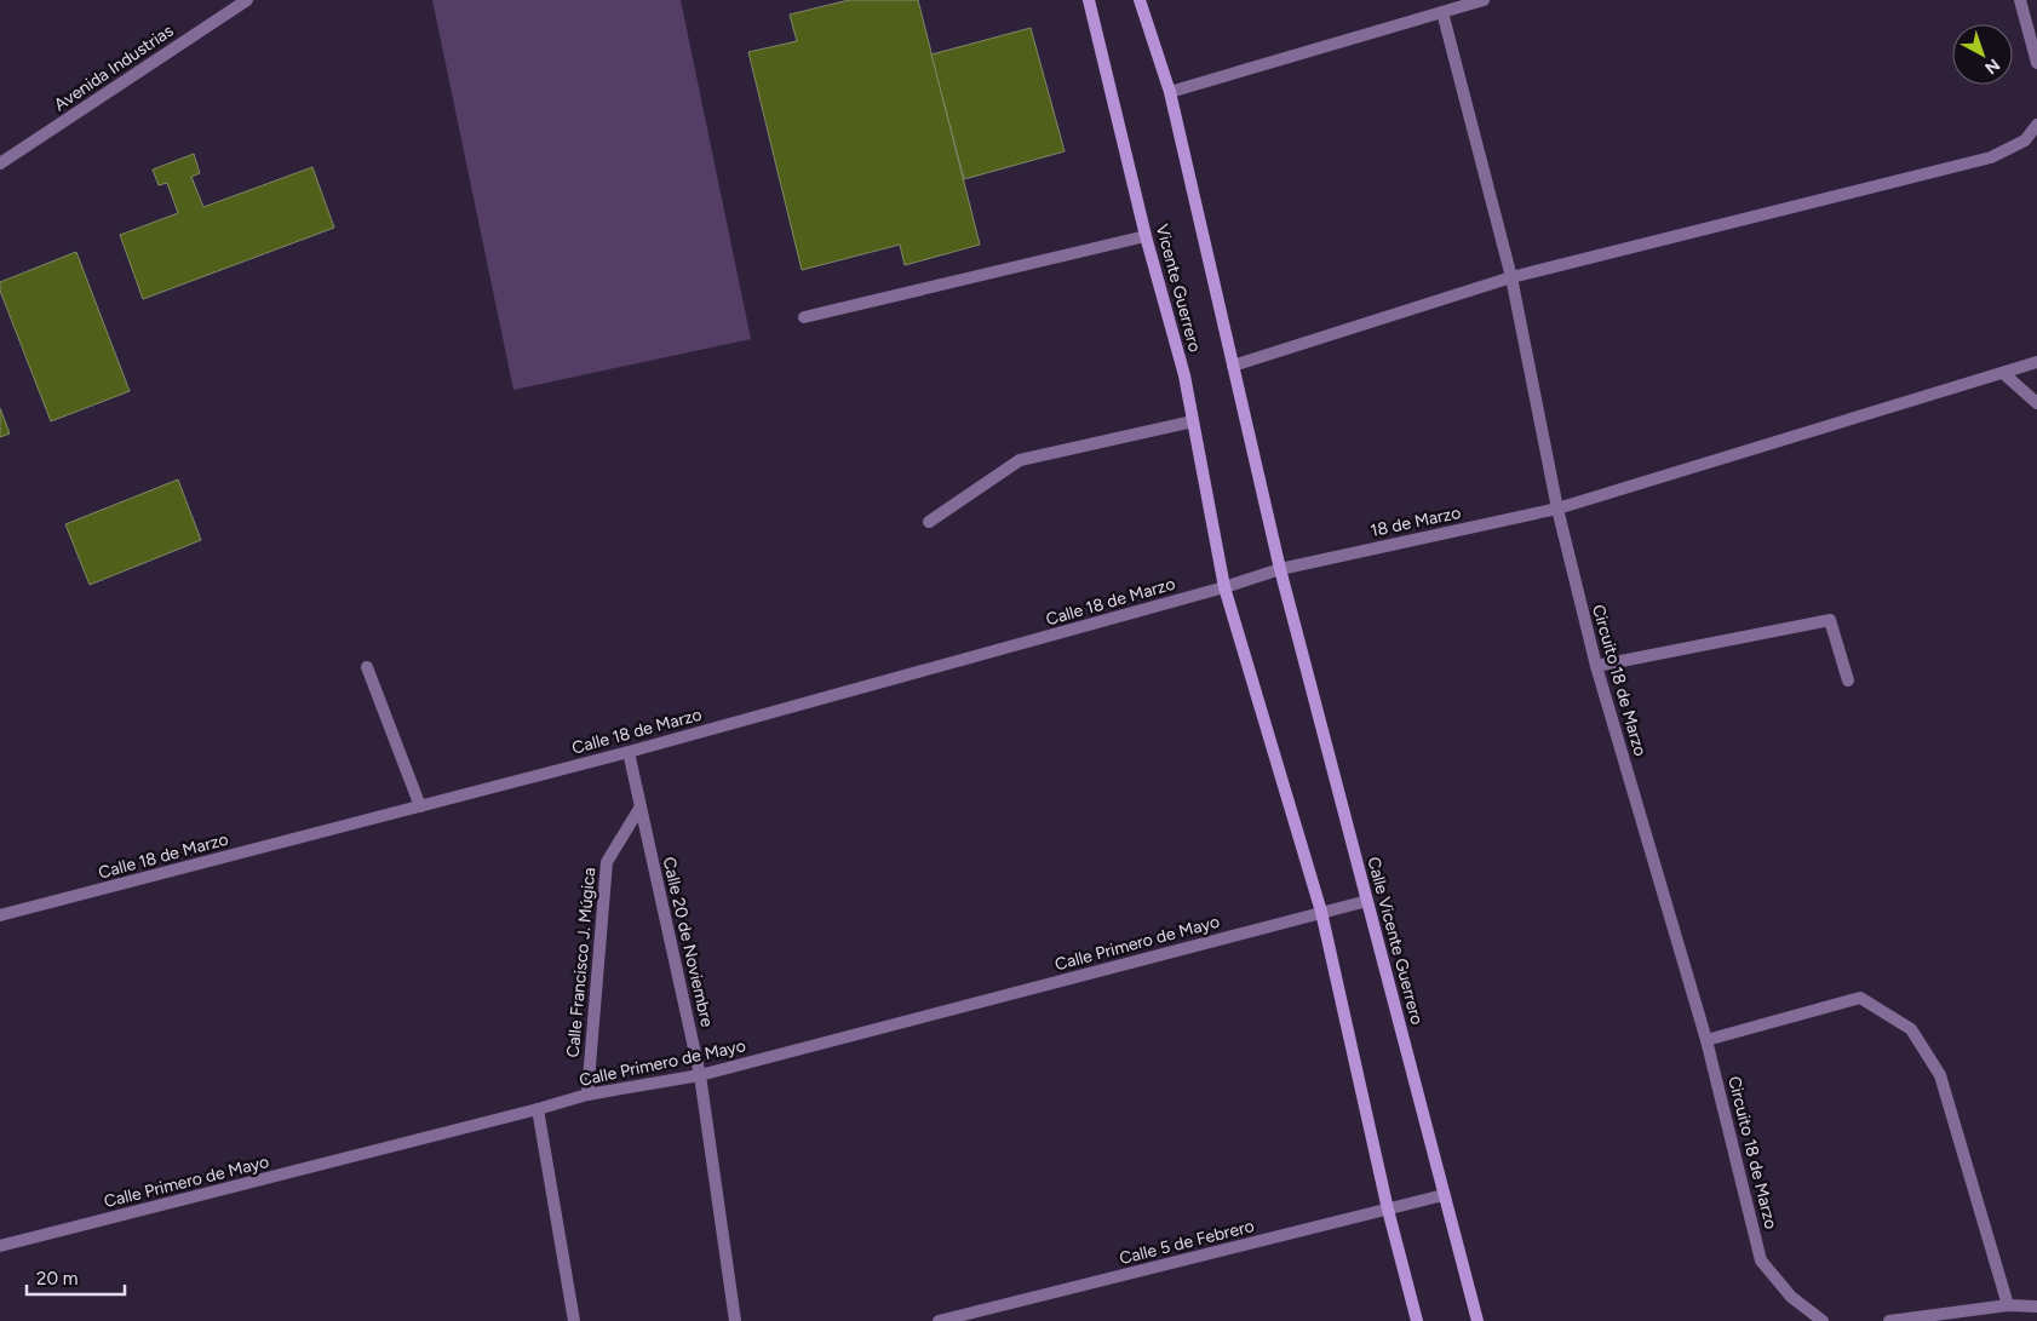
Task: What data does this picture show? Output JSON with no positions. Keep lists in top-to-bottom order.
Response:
{
  "streets": {
    "street": [
      "Avenida Industrias",
      "Vicente Guerrero",
      "18 de Marzo",
      "Calle 18 de Marzo",
      "Circuito 18 de Marzo",
      "Calle Vicente Guerrero",
      "Calle 20 de Noviembre",
      "Calle Primero de Mayo",
      "Calle Francisco J. Múgica",
      "Calle 5 de Febrero"
    ]
  },
  "crossings": [
    ["Vicente Guerrero", "18 de Marzo"],
    ["Vicente Guerrero", "Calle 18 de Marzo"],
    ["Vicente Guerrero", "Calle Vicente Guerrero"],
    ["18 de Marzo", "Calle 18 de Marzo"],
    ["18 de Marzo", "Circuito 18 de Marzo"],
    ["18 de Marzo", "Calle Vicente Guerrero"],
    ["Calle 18 de Marzo", "Calle Vicente Guerrero"],
    ["Calle 18 de Marzo", "Calle 20 de Noviembre"],
    ["Calle Vicente Guerrero", "Calle Primero de Mayo"],
    ["Calle Vicente Guerrero", "Calle 5 de Febrero"],
    ["Calle 20 de Noviembre", "Calle Primero de Mayo"],
    ["Calle 20 de Noviembre", "Calle Francisco J. Múgica"],
    ["Calle Primero de Mayo", "Calle Francisco J. Múgica"]
  ],
  "scale_bar": "20 m",
  "north": "bottom right"
}
